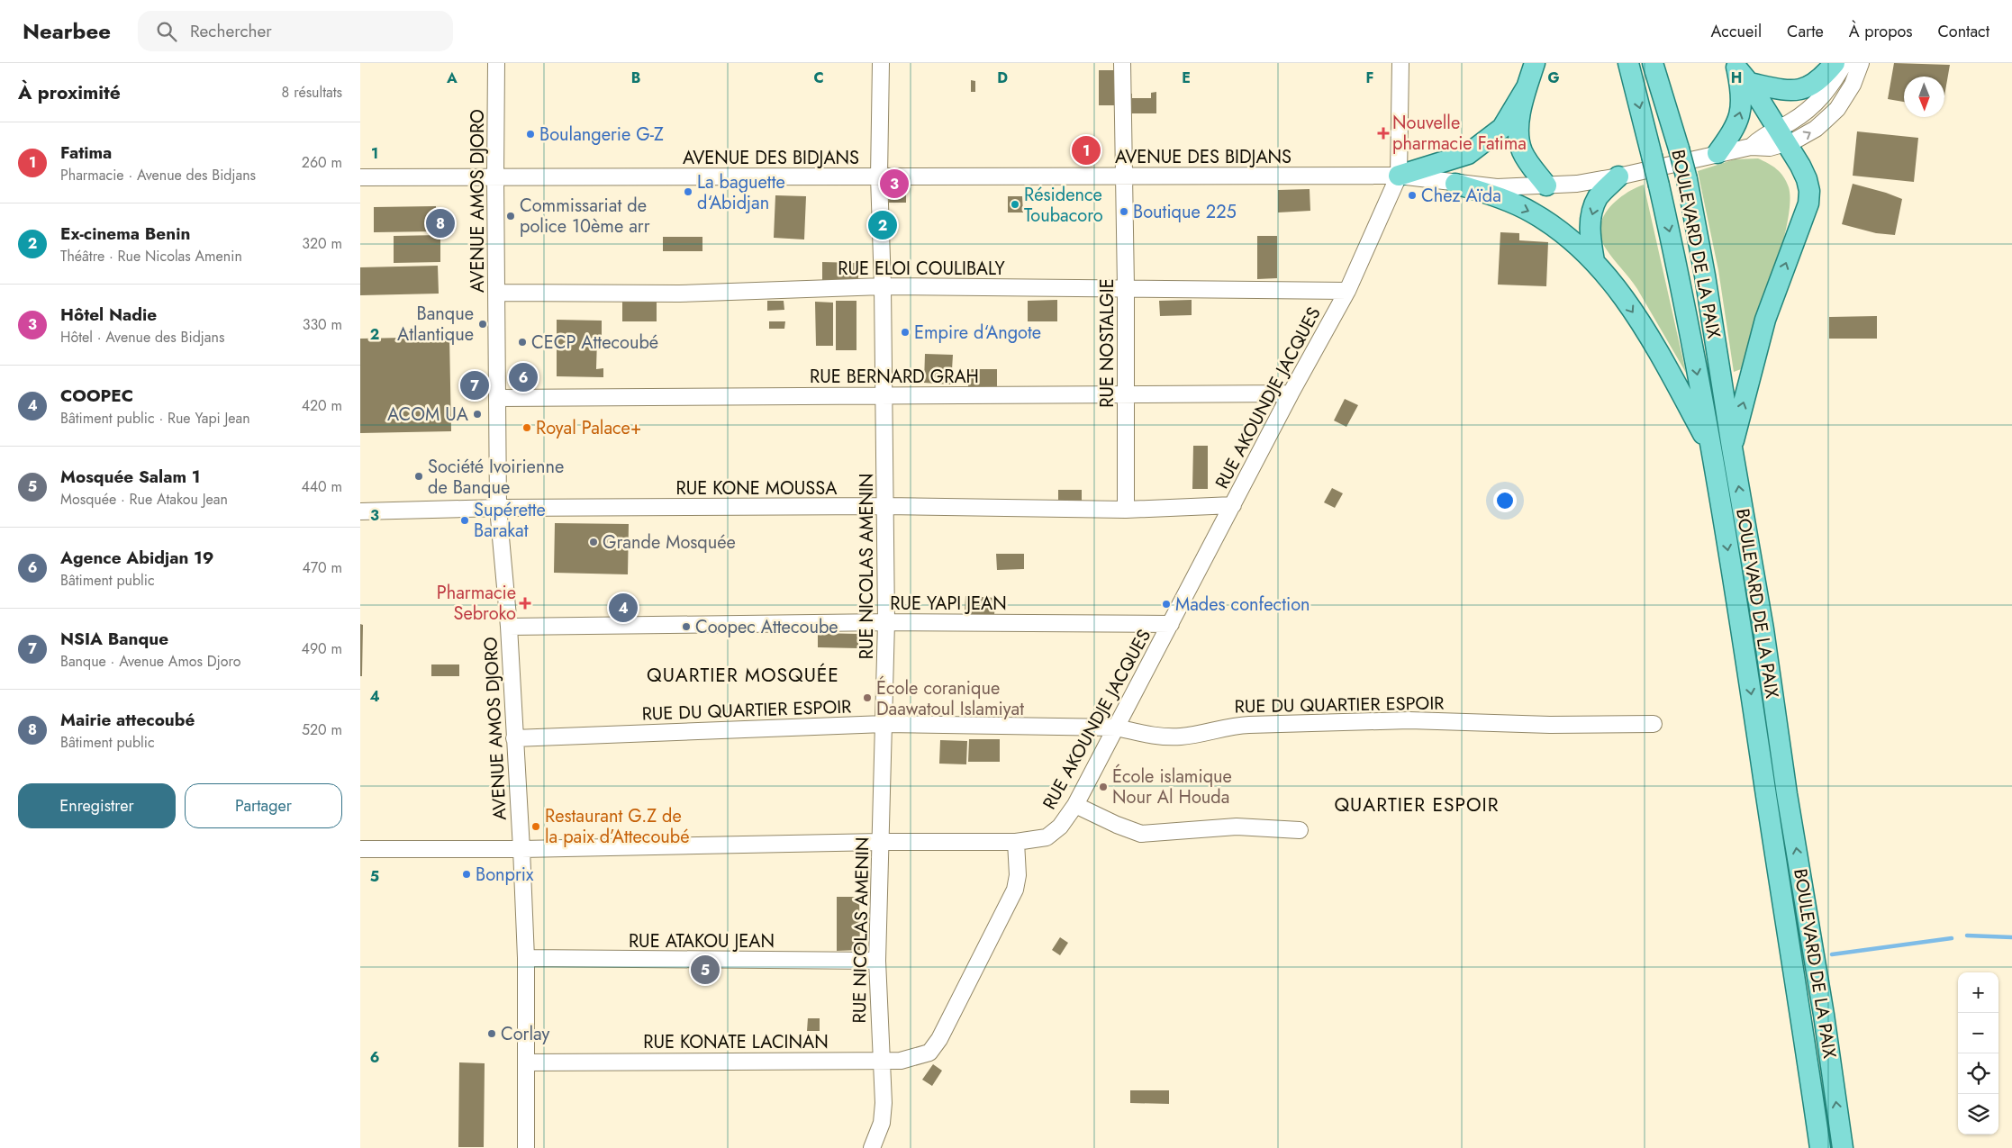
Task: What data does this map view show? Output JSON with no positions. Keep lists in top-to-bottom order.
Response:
{
  "streets": {
    "main road": ["BOULEVARD DE LA PAIX"],
    "street": [
      "AVENUE DES BIDJANS",
      "AVENUE AMOS DJORO",
      "RUE ELOI COULIBALY",
      "RUE NOSTALGIE",
      "RUE BERNARD GRAH",
      "RUE AKOUNDJE JACQUES",
      "RUE KONE MOUSSA",
      "RUE NICOLAS AMENIN",
      "RUE YAPI JEAN",
      "RUE DU QUARTIER ESPOIR",
      "RUE ATAKOU JEAN",
      "RUE KONATE LACINAN"
    ]
  },
  "crossings": [
    ["AVENUE DES BIDJANS", "AVENUE AMOS DJORO"],
    ["AVENUE DES BIDJANS", "BOULEVARD DE LA PAIX"],
    ["AVENUE DES BIDJANS", "RUE NOSTALGIE"],
    ["AVENUE DES BIDJANS", "RUE AKOUNDJE JACQUES"],
    ["AVENUE DES BIDJANS", "RUE NICOLAS AMENIN"],
    ["AVENUE AMOS DJORO", "RUE ELOI COULIBALY"],
    ["AVENUE AMOS DJORO", "RUE BERNARD GRAH"],
    ["AVENUE AMOS DJORO", "RUE AKOUNDJE JACQUES"],
    ["AVENUE AMOS DJORO", "RUE KONE MOUSSA"],
    ["AVENUE AMOS DJORO", "RUE YAPI JEAN"],
    ["AVENUE AMOS DJORO", "RUE DU QUARTIER ESPOIR"],
    ["AVENUE AMOS DJORO", "RUE ATAKOU JEAN"],
    ["AVENUE AMOS DJORO", "RUE KONATE LACINAN"],
    ["RUE ELOI COULIBALY", "RUE NOSTALGIE"],
    ["RUE ELOI COULIBALY", "RUE AKOUNDJE JACQUES"],
    ["RUE ELOI COULIBALY", "RUE NICOLAS AMENIN"],
    ["RUE NOSTALGIE", "RUE BERNARD GRAH"],
    ["RUE NOSTALGIE", "RUE KONE MOUSSA"],
    ["RUE BERNARD GRAH", "RUE AKOUNDJE JACQUES"],
    ["RUE BERNARD GRAH", "RUE NICOLAS AMENIN"],
    ["RUE AKOUNDJE JACQUES", "RUE KONE MOUSSA"],
    ["RUE AKOUNDJE JACQUES", "RUE NICOLAS AMENIN"],
    ["RUE AKOUNDJE JACQUES", "RUE YAPI JEAN"],
    ["RUE AKOUNDJE JACQUES", "RUE DU QUARTIER ESPOIR"],
    ["RUE AKOUNDJE JACQUES", "RUE KONATE LACINAN"],
    ["RUE KONE MOUSSA", "RUE NICOLAS AMENIN"],
    ["RUE NICOLAS AMENIN", "RUE YAPI JEAN"],
    ["RUE NICOLAS AMENIN", "RUE DU QUARTIER ESPOIR"],
    ["RUE NICOLAS AMENIN", "RUE ATAKOU JEAN"],
    ["RUE NICOLAS AMENIN", "RUE KONATE LACINAN"]
  ],
  "districts": ["QUARTIER MOSQUÉE", "QUARTIER ESPOIR"],
  "places": {
    "health": ["Nouvelle pharmacie Fatima", "Pharmacie Sebroko"],
    "other": [
      "Boulangerie G-Z",
      "La baguette d‘Abidjan",
      "Chez Aïda",
      "Résidence Toubacoro",
      "Boutique 225",
      "Commissariat de police 10ème arr",
      "Banque Atlantique",
      "Empire d‘Angote",
      "CECP Attecoubé",
      "ACOM UA",
      "Royal Palace+",
      "Société Ivoirienne de Banque",
      "Supérette Barakat",
      "Grande Mosquée",
      "Mades confection",
      "Coopec Attecoube",
      "École coranique Daawatoul Islamiyat",
      "École islamique Nour Al Houda",
      "Restaurant G.Z de la paix d’Attecoubé",
      "Bonprix",
      "Corlay"
    ]
  },
  "north": "bottom",
  "page": {
    "header": "Nearbee",
    "search": "Rechercher",
    "nav": [
      "Accueil",
      "Carte",
      "À propos",
      "Contact"
    ],
    "heading": ["À proximité", "8 résultats"],
    "list": [
      {
        "mark": "1",
        "name": "Fatima",
        "note": "Pharmacie · Avenue des Bidjans",
        "value": "260 m"
      },
      {
        "mark": "2",
        "name": "Ex-cinema Benin",
        "note": "Théâtre · Rue Nicolas Amenin",
        "value": "320 m"
      },
      {
        "mark": "3",
        "name": "Hôtel Nadie",
        "note": "Hôtel · Avenue des Bidjans",
        "value": "330 m"
      },
      {
        "mark": "4",
        "name": "COOPEC",
        "note": "Bâtiment public · Rue Yapi Jean",
        "value": "420 m"
      },
      {
        "mark": "5",
        "name": "Mosquée Salam 1",
        "note": "Mosquée · Rue Atakou Jean",
        "value": "440 m"
      },
      {
        "mark": "6",
        "name": "Agence Abidjan 19",
        "note": "Bâtiment public",
        "value": "470 m"
      },
      {
        "mark": "7",
        "name": "NSIA Banque",
        "note": "Banque · Avenue Amos Djoro",
        "value": "490 m"
      },
      {
        "mark": "8",
        "name": "Mairie attecoubé",
        "note": "Bâtiment public",
        "value": "520 m"
      }
    ],
    "pins": [
      "1",
      "3",
      "8",
      "2",
      "6",
      "7",
      "4",
      "5"
    ],
    "buttons": ["Enregistrer", "Partager"],
    "map_buttons": ["+", "−"]
  },
  "grid": {
    "columns": [
      "A",
      "B",
      "C",
      "D",
      "E",
      "F",
      "G",
      "H"
    ],
    "rows": [
      "1",
      "2",
      "3",
      "4",
      "5",
      "6"
    ]
  }
}
